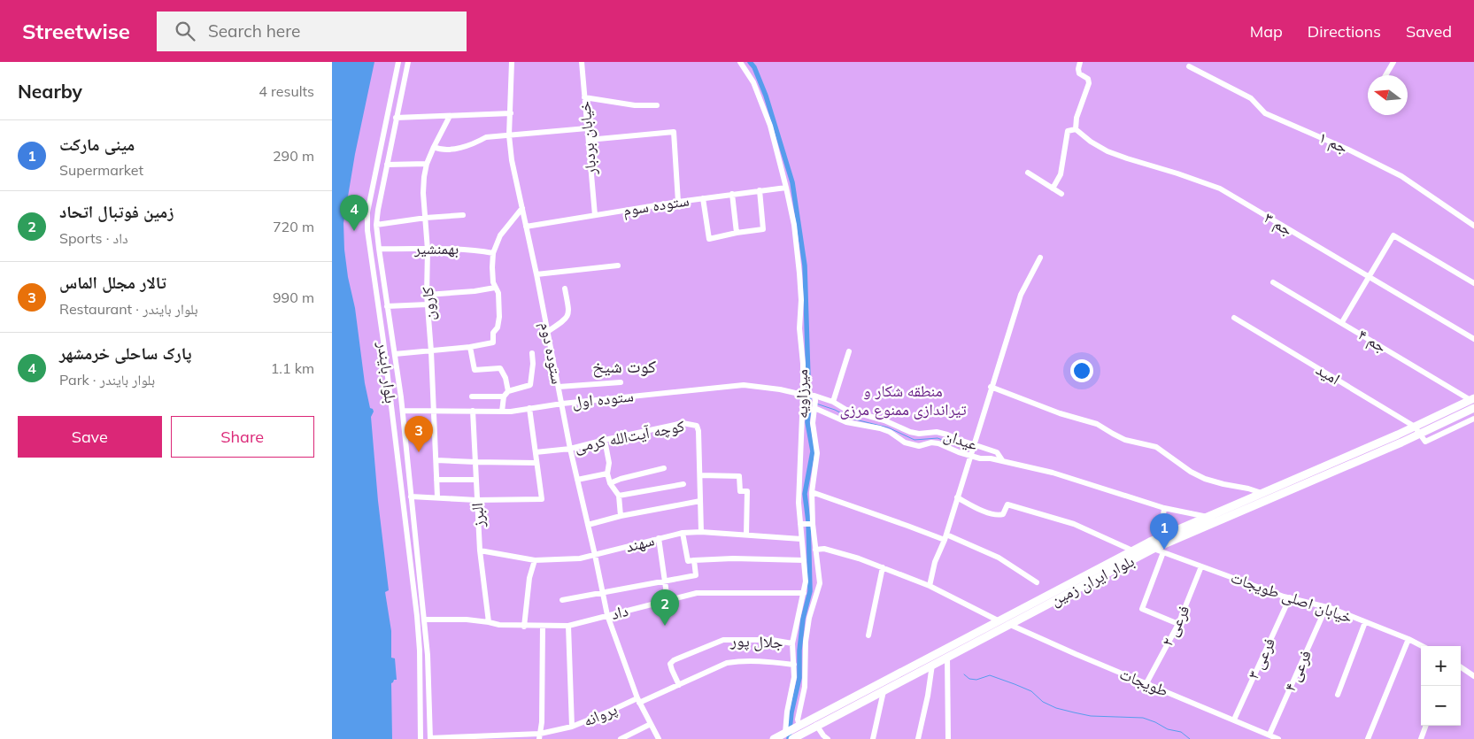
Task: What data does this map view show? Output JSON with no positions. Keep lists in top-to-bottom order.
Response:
{
  "streets": {
    "main road": ["بلوار ایران زمین"],
    "street": [
      "خیابان بردبار",
      "جم ۱",
      "ستوده سوم",
      "جم ۳",
      "بهمنشیر",
      "کارون",
      "جم ۴",
      "ستوده دوم",
      "بلوار بایندر",
      "امید",
      "میرزاویه",
      "ستوده اول",
      "کوچه آیت‌الله کرمی",
      "عیدان",
      "البرز",
      "سهند",
      "خیابان اصلی طویجات",
      "داد",
      "فرعی ۲",
      "جلال پور",
      "فرعی ۳",
      "فرعی ۴",
      "طویجات",
      "پروانه"
    ]
  },
  "crossings": [
    ["خیابان بردبار", "ستوده سوم"],
    ["ستوده سوم", "ستوده دوم"],
    ["ستوده سوم", "میرزاویه"],
    ["بهمنشیر", "کارون"],
    ["بهمنشیر", "بلوار بایندر"],
    ["کارون", "ستوده اول"],
    ["جم ۴", "بلوار ایران زمین"],
    ["ستوده دوم", "ستوده اول"],
    ["ستوده دوم", "کوچه آیت‌الله کرمی"],
    ["ستوده دوم", "سهند"],
    ["ستوده دوم", "داد"],
    ["ستوده دوم", "پروانه"],
    ["بلوار بایندر", "ستوده اول"],
    ["بلوار بایندر", "داد"],
    ["بلوار بایندر", "پروانه"],
    ["امید", "بلوار ایران زمین"],
    ["میرزاویه", "ستوده اول"],
    ["میرزاویه", "سهند"],
    ["میرزاویه", "بلوار ایران زمین"],
    ["میرزاویه", "داد"],
    ["میرزاویه", "جلال پور"],
    ["میرزاویه", "پروانه"],
    ["ستوده اول", "عیدان"],
    ["ستوده اول", "البرز"],
    ["کوچه آیت‌الله کرمی", "سهند"],
    ["عیدان", "بلوار ایران زمین"],
    ["البرز", "سهند"],
    ["البرز", "داد"],
    ["بلوار ایران زمین", "خیابان اصلی طویجات"],
    ["بلوار ایران زمین", "طویجات"],
    ["خیابان اصلی طویجات", "فرعی ۲"],
    ["خیابان اصلی طویجات", "فرعی ۳"],
    ["خیابان اصلی طویجات", "فرعی ۴"],
    ["فرعی ۲", "طویجات"],
    ["جلال پور", "پروانه"],
    ["فرعی ۳", "طویجات"],
    ["فرعی ۴", "طویجات"]
  ],
  "districts": ["کوت شیخ"],
  "parks": ["منطقه شکار و تیراندازی ممنوع مرزی"],
  "north": "left",
  "page": {
    "header": "Streetwise",
    "search": "Search here",
    "nav": ["Map", "Directions", "Saved"],
    "heading": ["Nearby", "4 results"],
    "list": [
      {
        "mark": "1",
        "name": "مینی مارکت",
        "note": "Supermarket",
        "value": "290 m"
      },
      {
        "mark": "2",
        "name": "زمین فوتبال اتحاد",
        "note": "Sports · داد",
        "value": "720 m"
      },
      {
        "mark": "3",
        "name": "تالار مجلل الماس",
        "note": "Restaurant · بلوار بایندر",
        "value": "990 m"
      },
      {
        "mark": "4",
        "name": "پارک ساحلی خرمشهر",
        "note": "Park · بلوار بایندر",
        "value": "1.1 km"
      }
    ],
    "pins": [
      "4",
      "3",
      "1",
      "2"
    ],
    "buttons": ["Save", "Share"],
    "map_buttons": ["+", "−"]
  }
}
